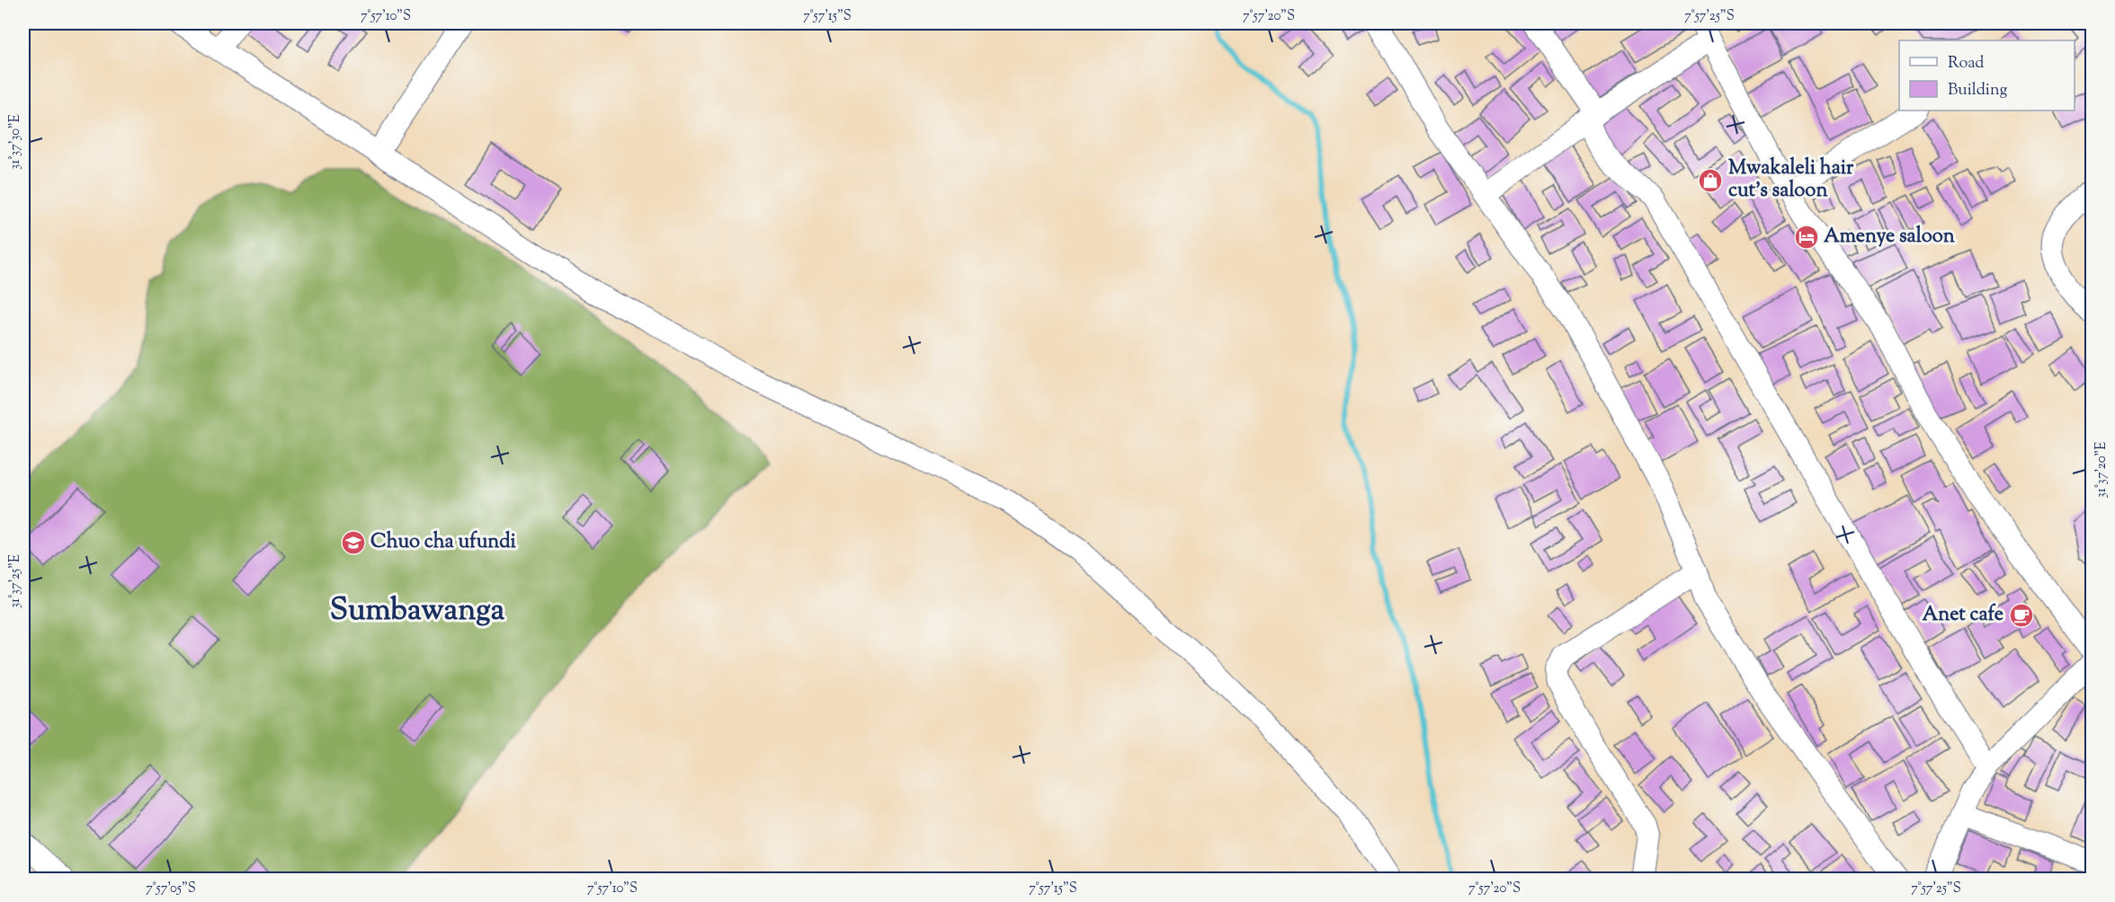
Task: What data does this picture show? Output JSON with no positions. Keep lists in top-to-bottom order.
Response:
{
  "districts": ["Sumbawanga"],
  "places": {
    "shop": ["Mwakaleli hair cut's saloon"],
    "hotel": ["Amenye saloon"],
    "school or university": ["Chuo cha ufundi"],
    "cafe": ["Anet cafe"]
  },
  "legend": ["Road", "Building"],
  "coordinates": [
    "7°57'10\"S",
    "7°57'15\"S",
    "7°57'20\"S",
    "7°57'25\"S",
    "31°37'30\"E",
    "31°37'20\"E",
    "31°37'25\"E",
    "7°57'05\"S"
  ]
}
